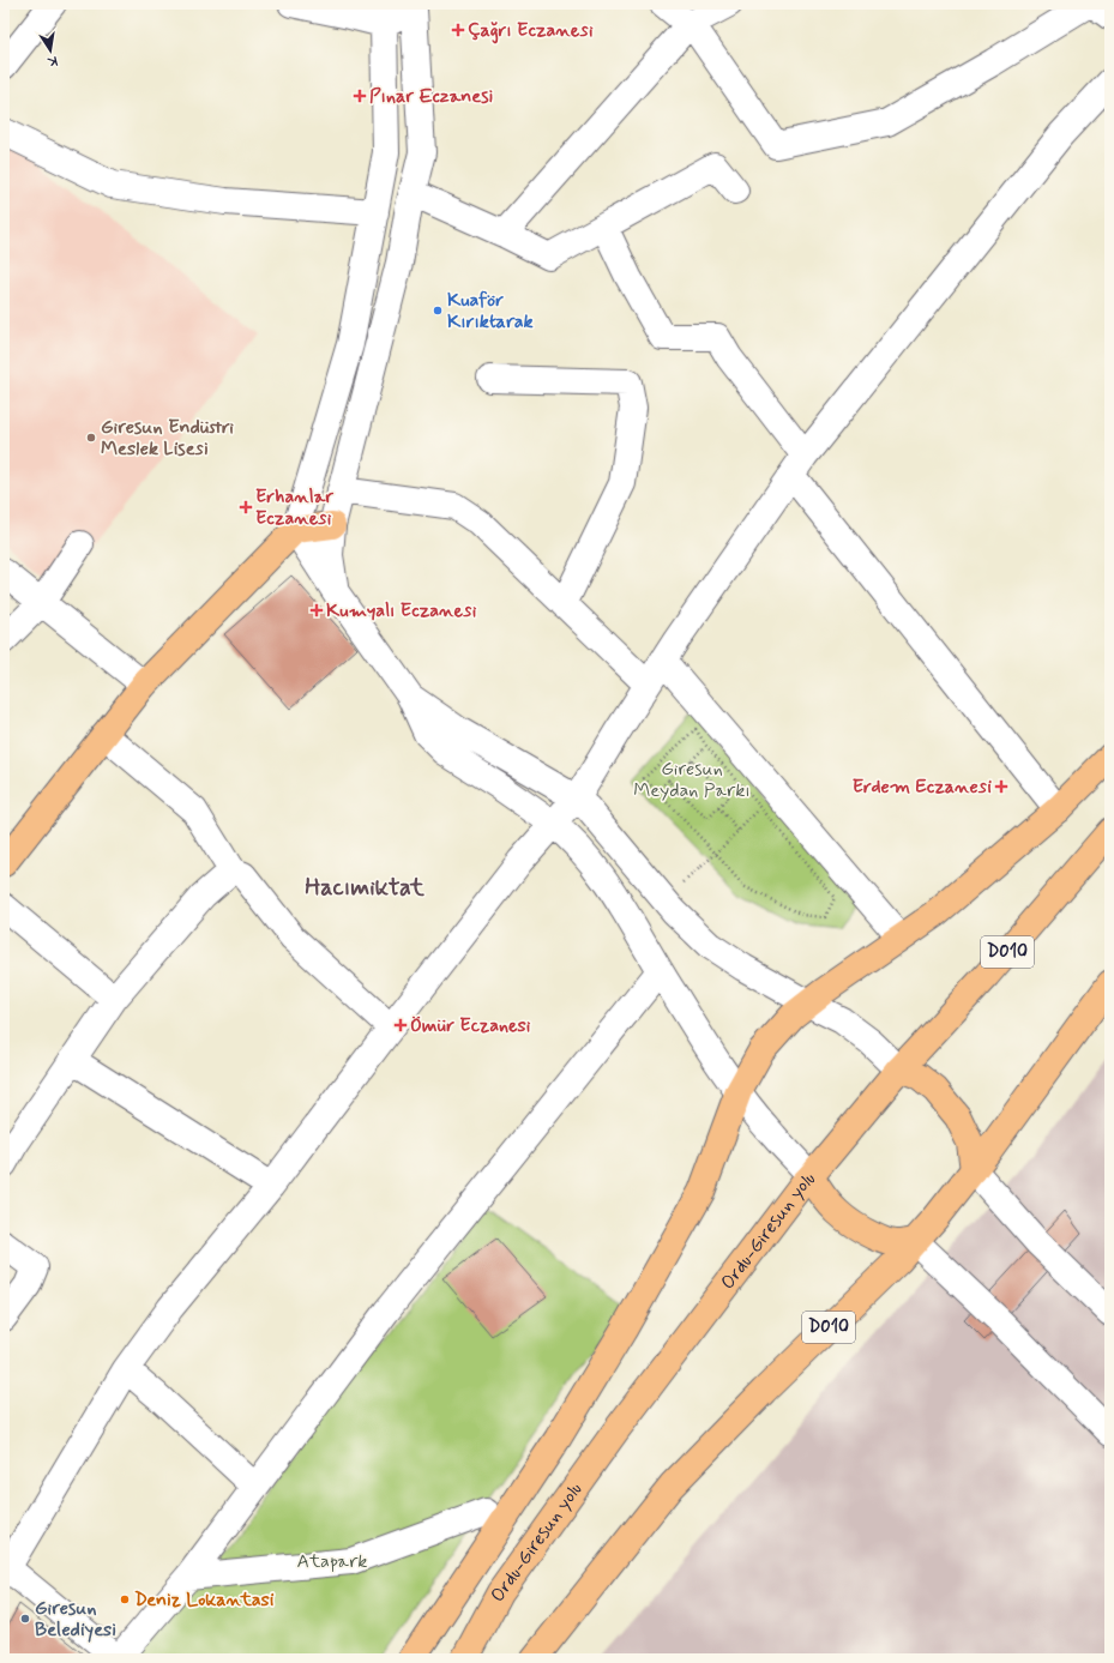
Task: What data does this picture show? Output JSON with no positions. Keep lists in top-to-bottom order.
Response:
{
  "streets": {
    "main road": ["D010", "Ordu-Giresun yolu"]
  },
  "crossings": [
    ["D010", "Ordu-Giresun yolu"]
  ],
  "districts": ["Hacımiktat"],
  "parks": ["Giresun Meydan Parkı", "Atapark"],
  "places": {
    "health": [
      "Çağrı Eczanesi",
      "Pınar Eczanesi",
      "Erhanlar Eczanesi",
      "Kumyalı Eczanesi",
      "Erdem Eczanesi",
      "Ömür Eczanesi"
    ],
    "other": [
      "Kuaför Kırıktarak",
      "Giresun Endüstri Meslek Lisesi",
      "Deniz Lokantasi",
      "Giresun Belediyesi"
    ]
  },
  "north": "bottom"
}
